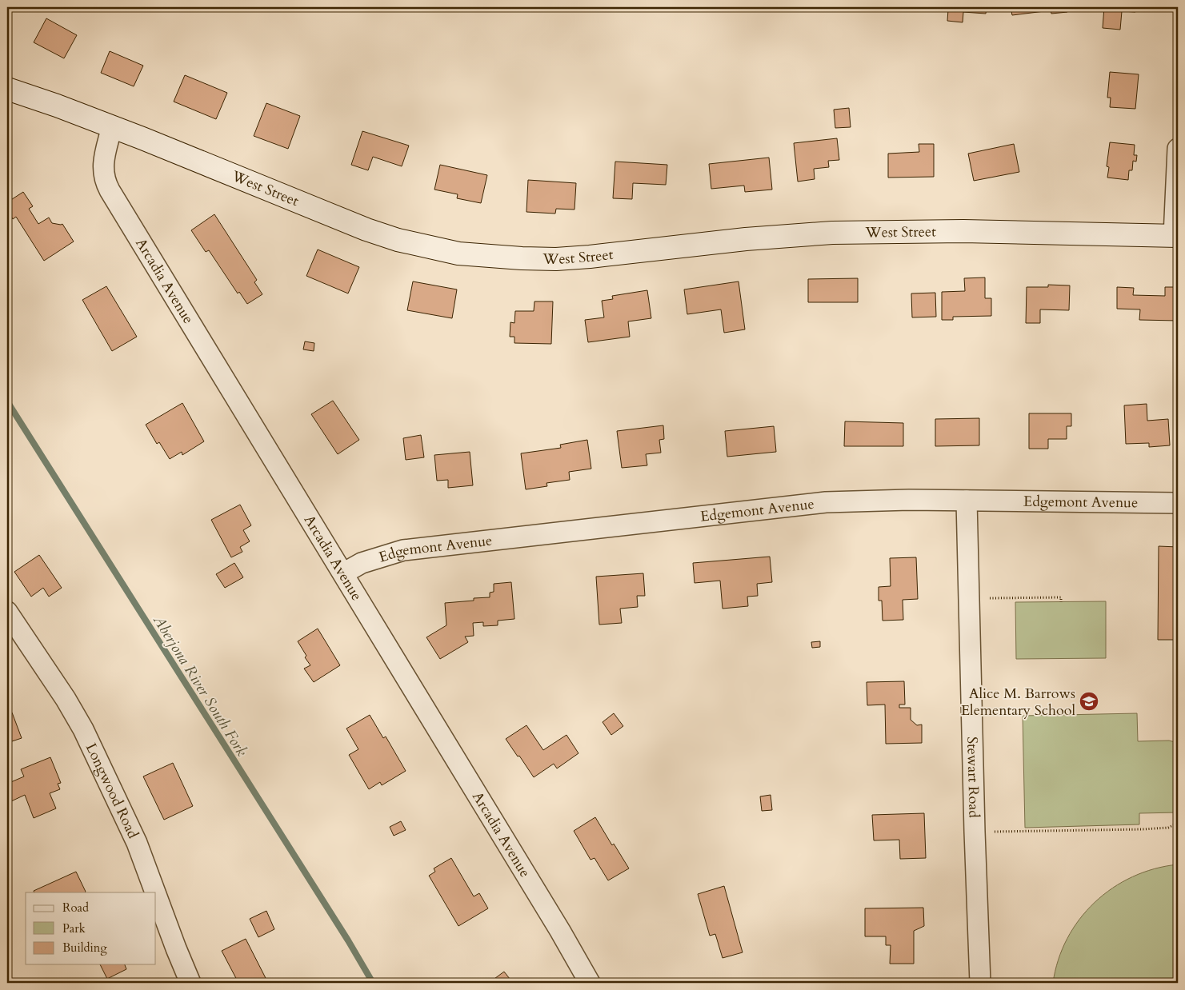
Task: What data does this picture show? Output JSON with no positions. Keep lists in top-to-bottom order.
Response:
{
  "streets": {
    "main road": ["West Street"],
    "street": [
      "Arcadia Avenue",
      "Edgemont Avenue",
      "Stewart Road",
      "Longwood Road"
    ]
  },
  "crossings": [
    ["West Street", "Arcadia Avenue"],
    ["Arcadia Avenue", "Edgemont Avenue"],
    ["Edgemont Avenue", "Stewart Road"]
  ],
  "water": ["Aberjona River South Fork"],
  "places": {
    "school or university": ["Alice M. Barrows Elementary School"]
  },
  "legend": ["Road", "Park", "Building"]
}
